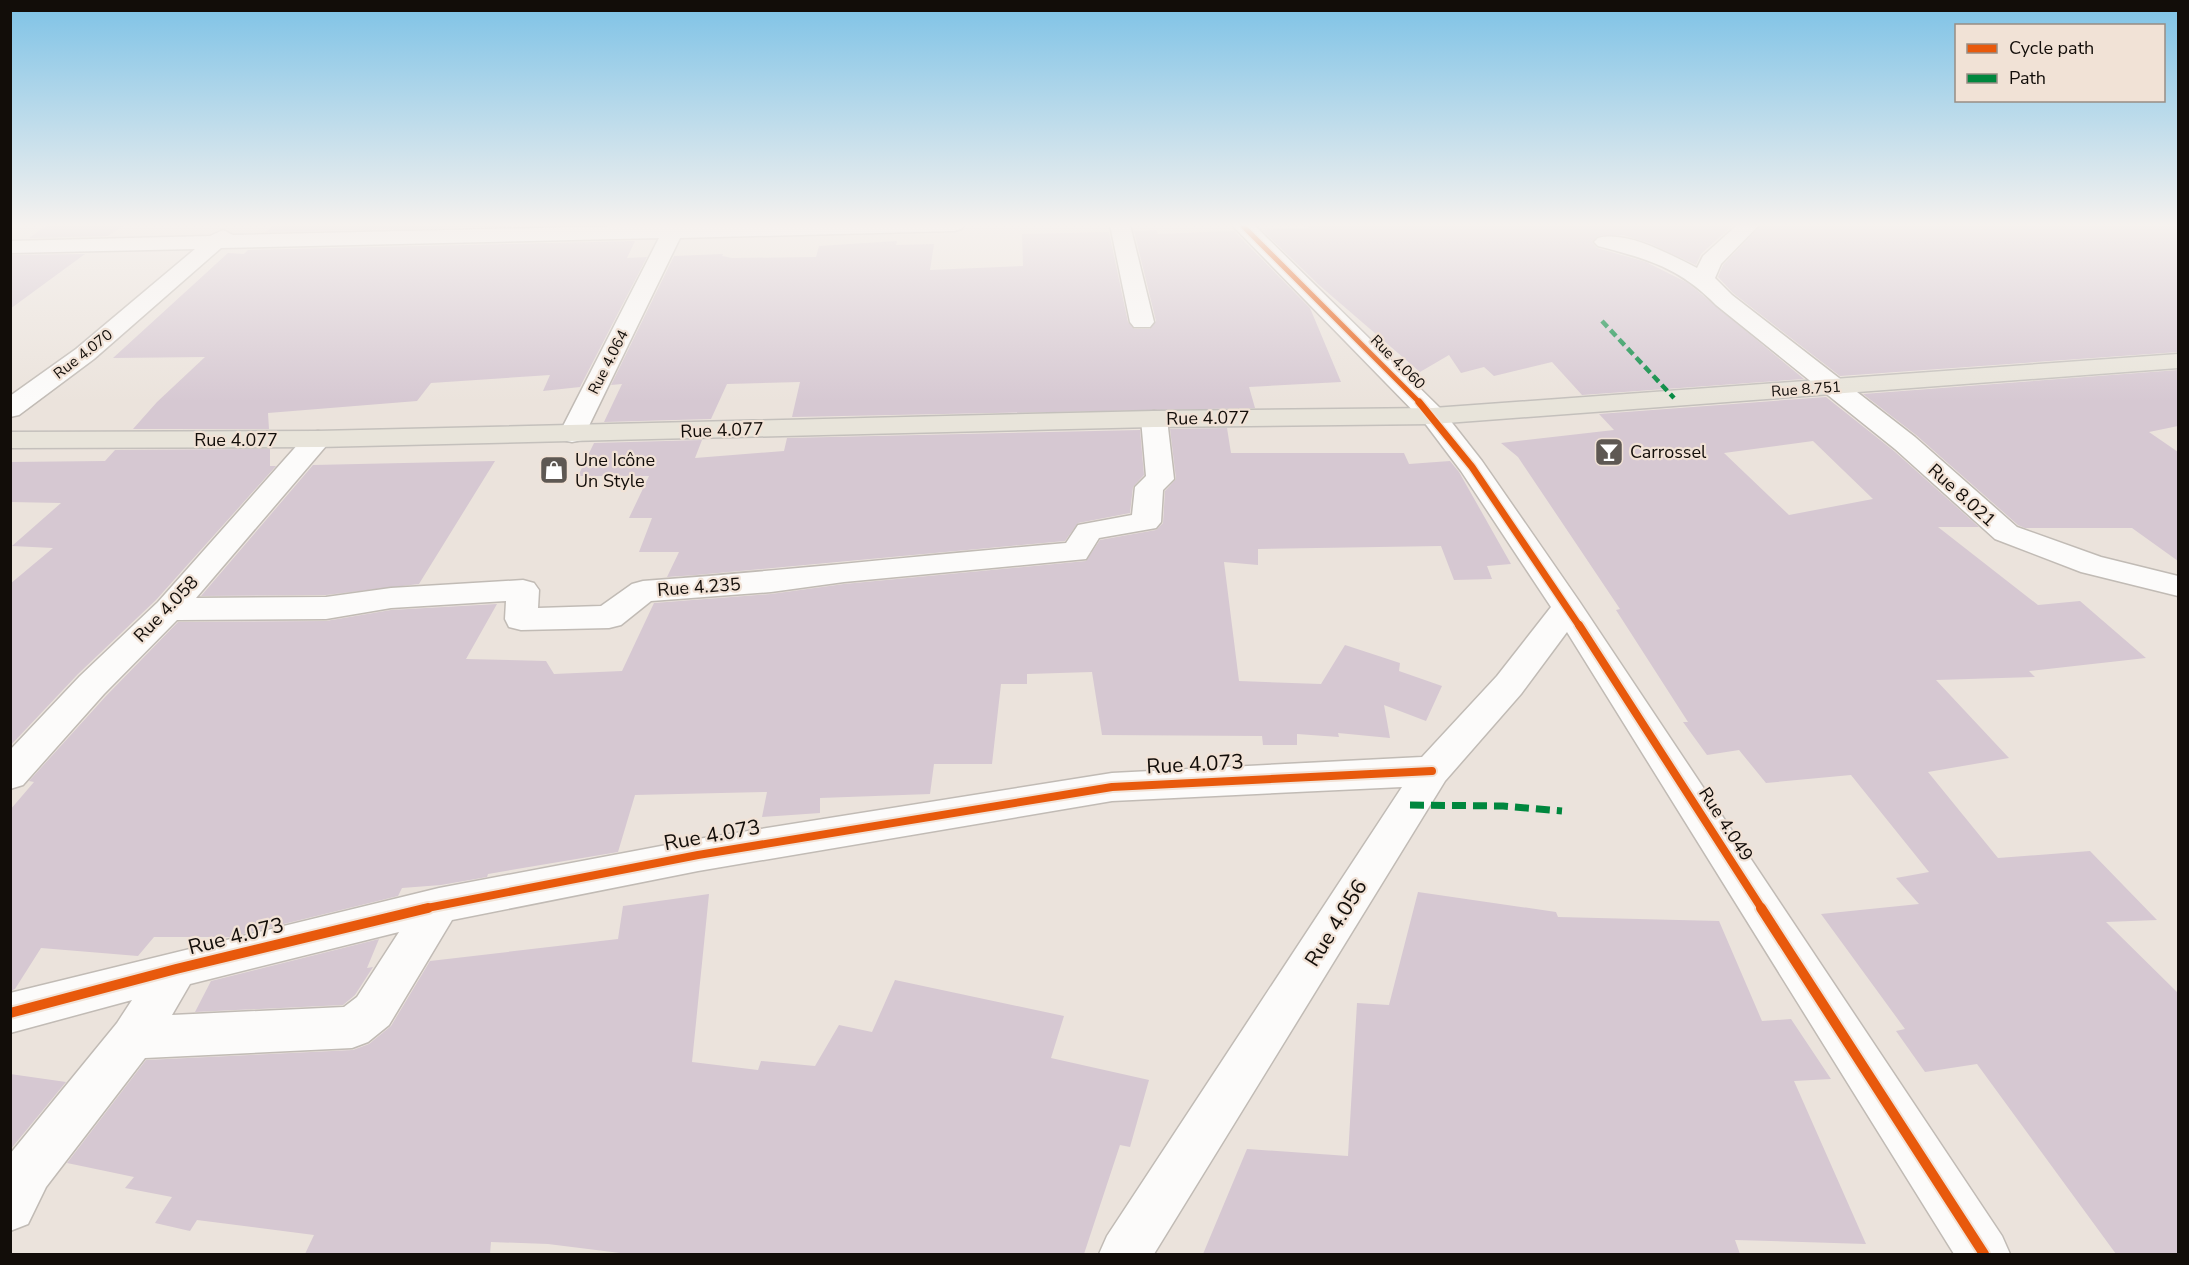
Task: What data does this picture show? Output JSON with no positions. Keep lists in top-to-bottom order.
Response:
{
  "streets": {
    "main road": ["Rue 8.751", "Rue 4.077"],
    "street": [
      "Rue 4.070",
      "Rue 4.064",
      "Rue 4.060",
      "Rue 8.021",
      "Rue 4.235",
      "Rue 4.058",
      "Rue 4.073",
      "Rue 4.049",
      "Rue 4.056"
    ]
  },
  "crossings": [
    ["Rue 4.064", "Rue 4.077"],
    ["Rue 4.060", "Rue 8.751"],
    ["Rue 4.060", "Rue 4.077"],
    ["Rue 4.060", "Rue 4.049"],
    ["Rue 8.751", "Rue 4.077"],
    ["Rue 8.751", "Rue 8.021"],
    ["Rue 8.751", "Rue 4.049"],
    ["Rue 4.077", "Rue 4.235"],
    ["Rue 4.077", "Rue 4.058"],
    ["Rue 4.077", "Rue 4.049"],
    ["Rue 4.235", "Rue 4.058"],
    ["Rue 4.073", "Rue 4.056"],
    ["Rue 4.049", "Rue 4.056"]
  ],
  "places": {
    "bar": ["Carrossel"],
    "shop": ["Une Icône Un Style"]
  },
  "legend": ["Cycle path", "Path"]
}
